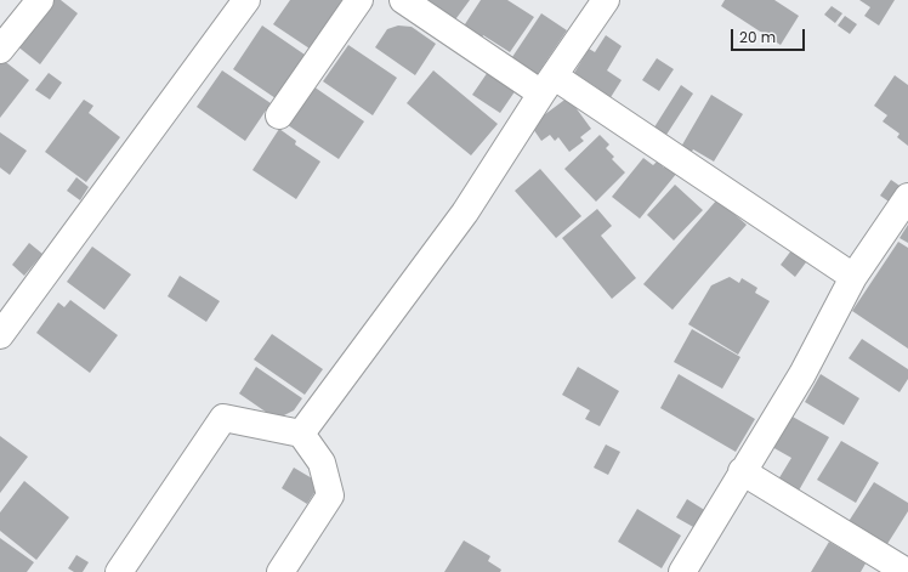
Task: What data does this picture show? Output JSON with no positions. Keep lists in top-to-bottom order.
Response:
{
  "scale_bar": "20 m"
}
